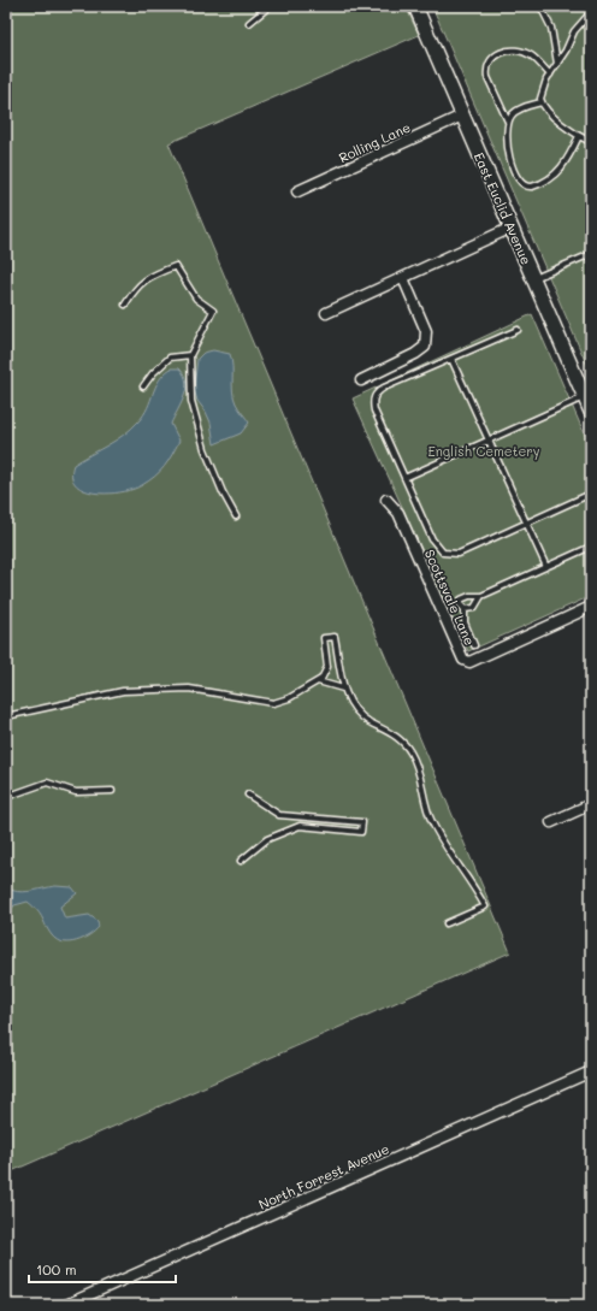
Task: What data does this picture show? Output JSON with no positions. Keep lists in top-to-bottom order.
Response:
{
  "streets": {
    "main road": ["East Euclid Avenue"],
    "street": ["Rolling Lane", "Scottsvale Lane", "North Forrest Avenue"]
  },
  "crossings": [
    ["Rolling Lane", "East Euclid Avenue"]
  ],
  "parks": ["English Cemetery"],
  "scale_bar": "100 m"
}
